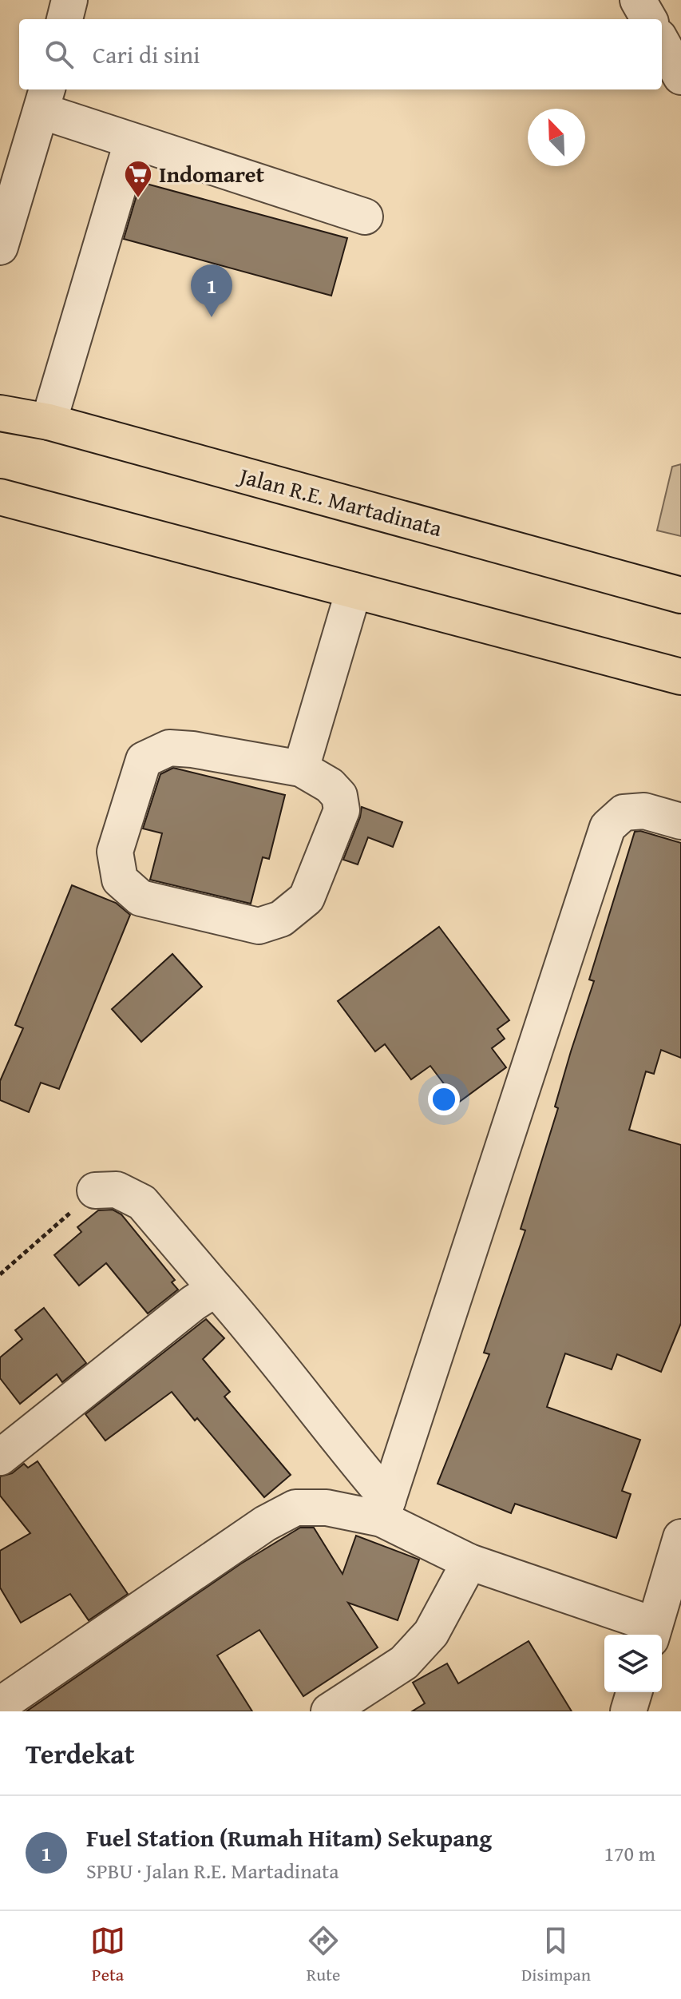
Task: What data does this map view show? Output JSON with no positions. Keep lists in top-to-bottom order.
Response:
{
  "streets": {
    "highway": ["Jalan R.E. Martadinata"]
  },
  "places": {
    "supermarket": ["Indomaret"]
  },
  "north": "top left",
  "page": {
    "search": "Cari di sini",
    "pins": "1",
    "heading": "Terdekat",
    "list": [
      {
        "mark": "1",
        "name": "Fuel Station (Rumah Hitam) Sekupang",
        "note": "SPBU · Jalan R.E. Martadinata",
        "value": "170 m"
      }
    ],
    "nav": ["Peta", "Rute", "Disimpan"]
  }
}
